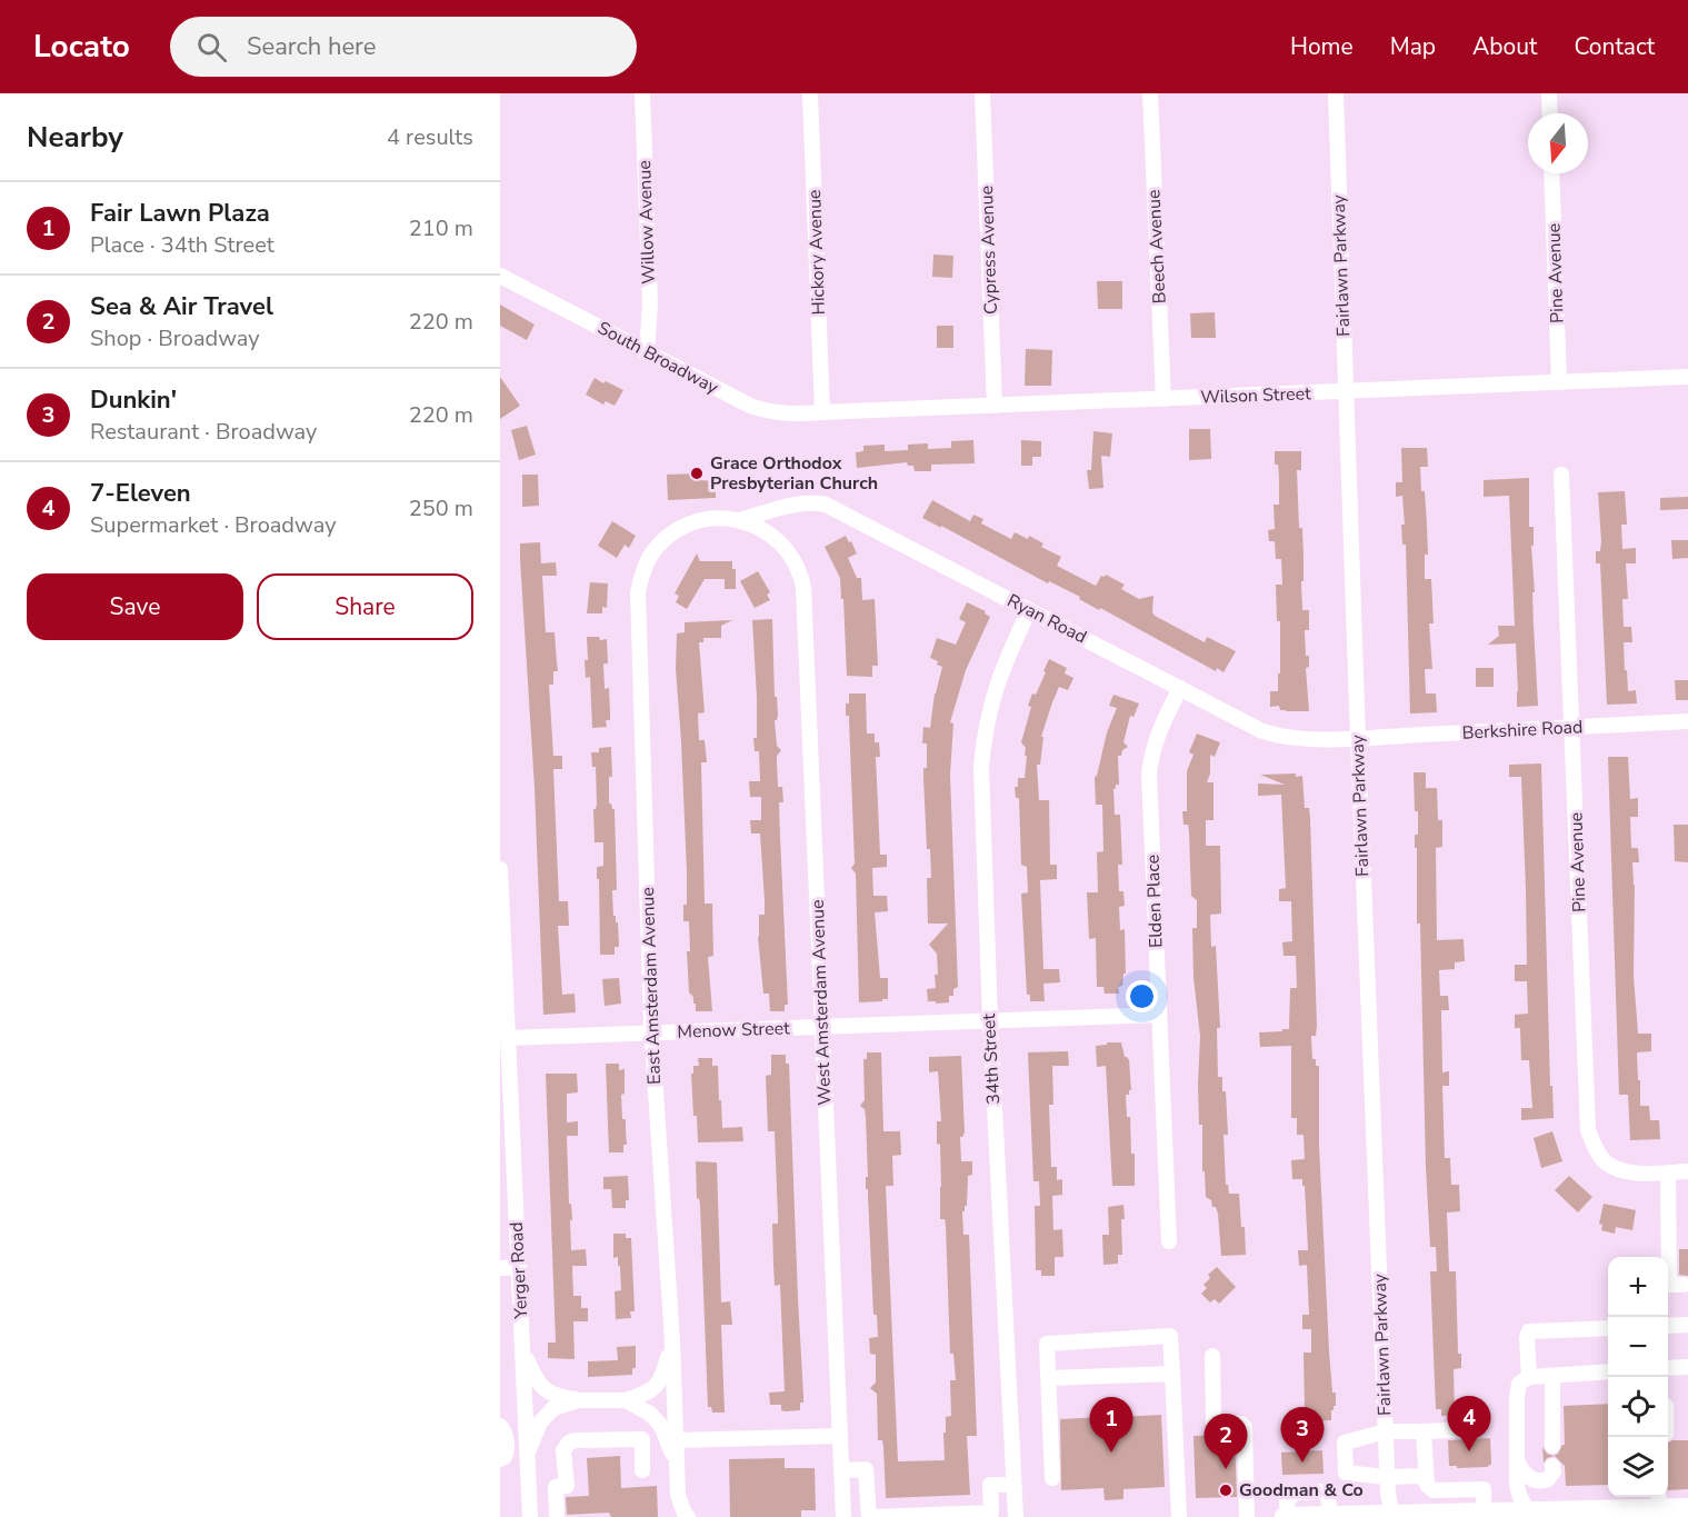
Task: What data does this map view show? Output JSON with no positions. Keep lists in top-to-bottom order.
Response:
{
  "streets": {
    "street": [
      "Willow Avenue",
      "Beech Avenue",
      "Cypress Avenue",
      "Hickory Avenue",
      "Fairlawn Parkway",
      "Pine Avenue",
      "South Broadway",
      "Wilson Street",
      "Ryan Road",
      "Berkshire Road",
      "Elden Place",
      "East Amsterdam Avenue",
      "West Amsterdam Avenue",
      "Menow Street",
      "34th Street",
      "Yerger Road"
    ]
  },
  "crossings": [
    ["Willow Avenue", "South Broadway"],
    ["Beech Avenue", "Wilson Street"],
    ["Cypress Avenue", "Wilson Street"],
    ["Hickory Avenue", "South Broadway"],
    ["Hickory Avenue", "Wilson Street"],
    ["Fairlawn Parkway", "Wilson Street"],
    ["Fairlawn Parkway", "Ryan Road"],
    ["Fairlawn Parkway", "Berkshire Road"],
    ["Pine Avenue", "Wilson Street"],
    ["Pine Avenue", "Berkshire Road"],
    ["South Broadway", "Wilson Street"],
    ["Ryan Road", "Berkshire Road"],
    ["Ryan Road", "Elden Place"],
    ["Ryan Road", "East Amsterdam Avenue"],
    ["Ryan Road", "West Amsterdam Avenue"],
    ["Ryan Road", "34th Street"],
    ["Elden Place", "Menow Street"],
    ["East Amsterdam Avenue", "West Amsterdam Avenue"],
    ["East Amsterdam Avenue", "Menow Street"],
    ["West Amsterdam Avenue", "Menow Street"],
    ["Menow Street", "34th Street"],
    ["Menow Street", "Yerger Road"]
  ],
  "places": ["Grace Orthodox Presbyterian Church", "Goodman & Co"],
  "north": "bottom",
  "page": {
    "header": "Locato",
    "search": "Search here",
    "nav": [
      "Home",
      "Map",
      "About",
      "Contact"
    ],
    "heading": ["Nearby", "4 results"],
    "list": [
      {
        "mark": "1",
        "name": "Fair Lawn Plaza",
        "note": "Place · 34th Street",
        "value": "210 m"
      },
      {
        "mark": "2",
        "name": "Sea & Air Travel",
        "note": "Shop · Broadway",
        "value": "220 m"
      },
      {
        "mark": "3",
        "name": "Dunkin'",
        "note": "Restaurant · Broadway",
        "value": "220 m"
      },
      {
        "mark": "4",
        "name": "7-Eleven",
        "note": "Supermarket · Broadway",
        "value": "250 m"
      }
    ],
    "buttons": ["Save", "Share"],
    "map_buttons": ["+", "−"],
    "pins": [
      "4",
      "1",
      "3",
      "2"
    ]
  }
}
